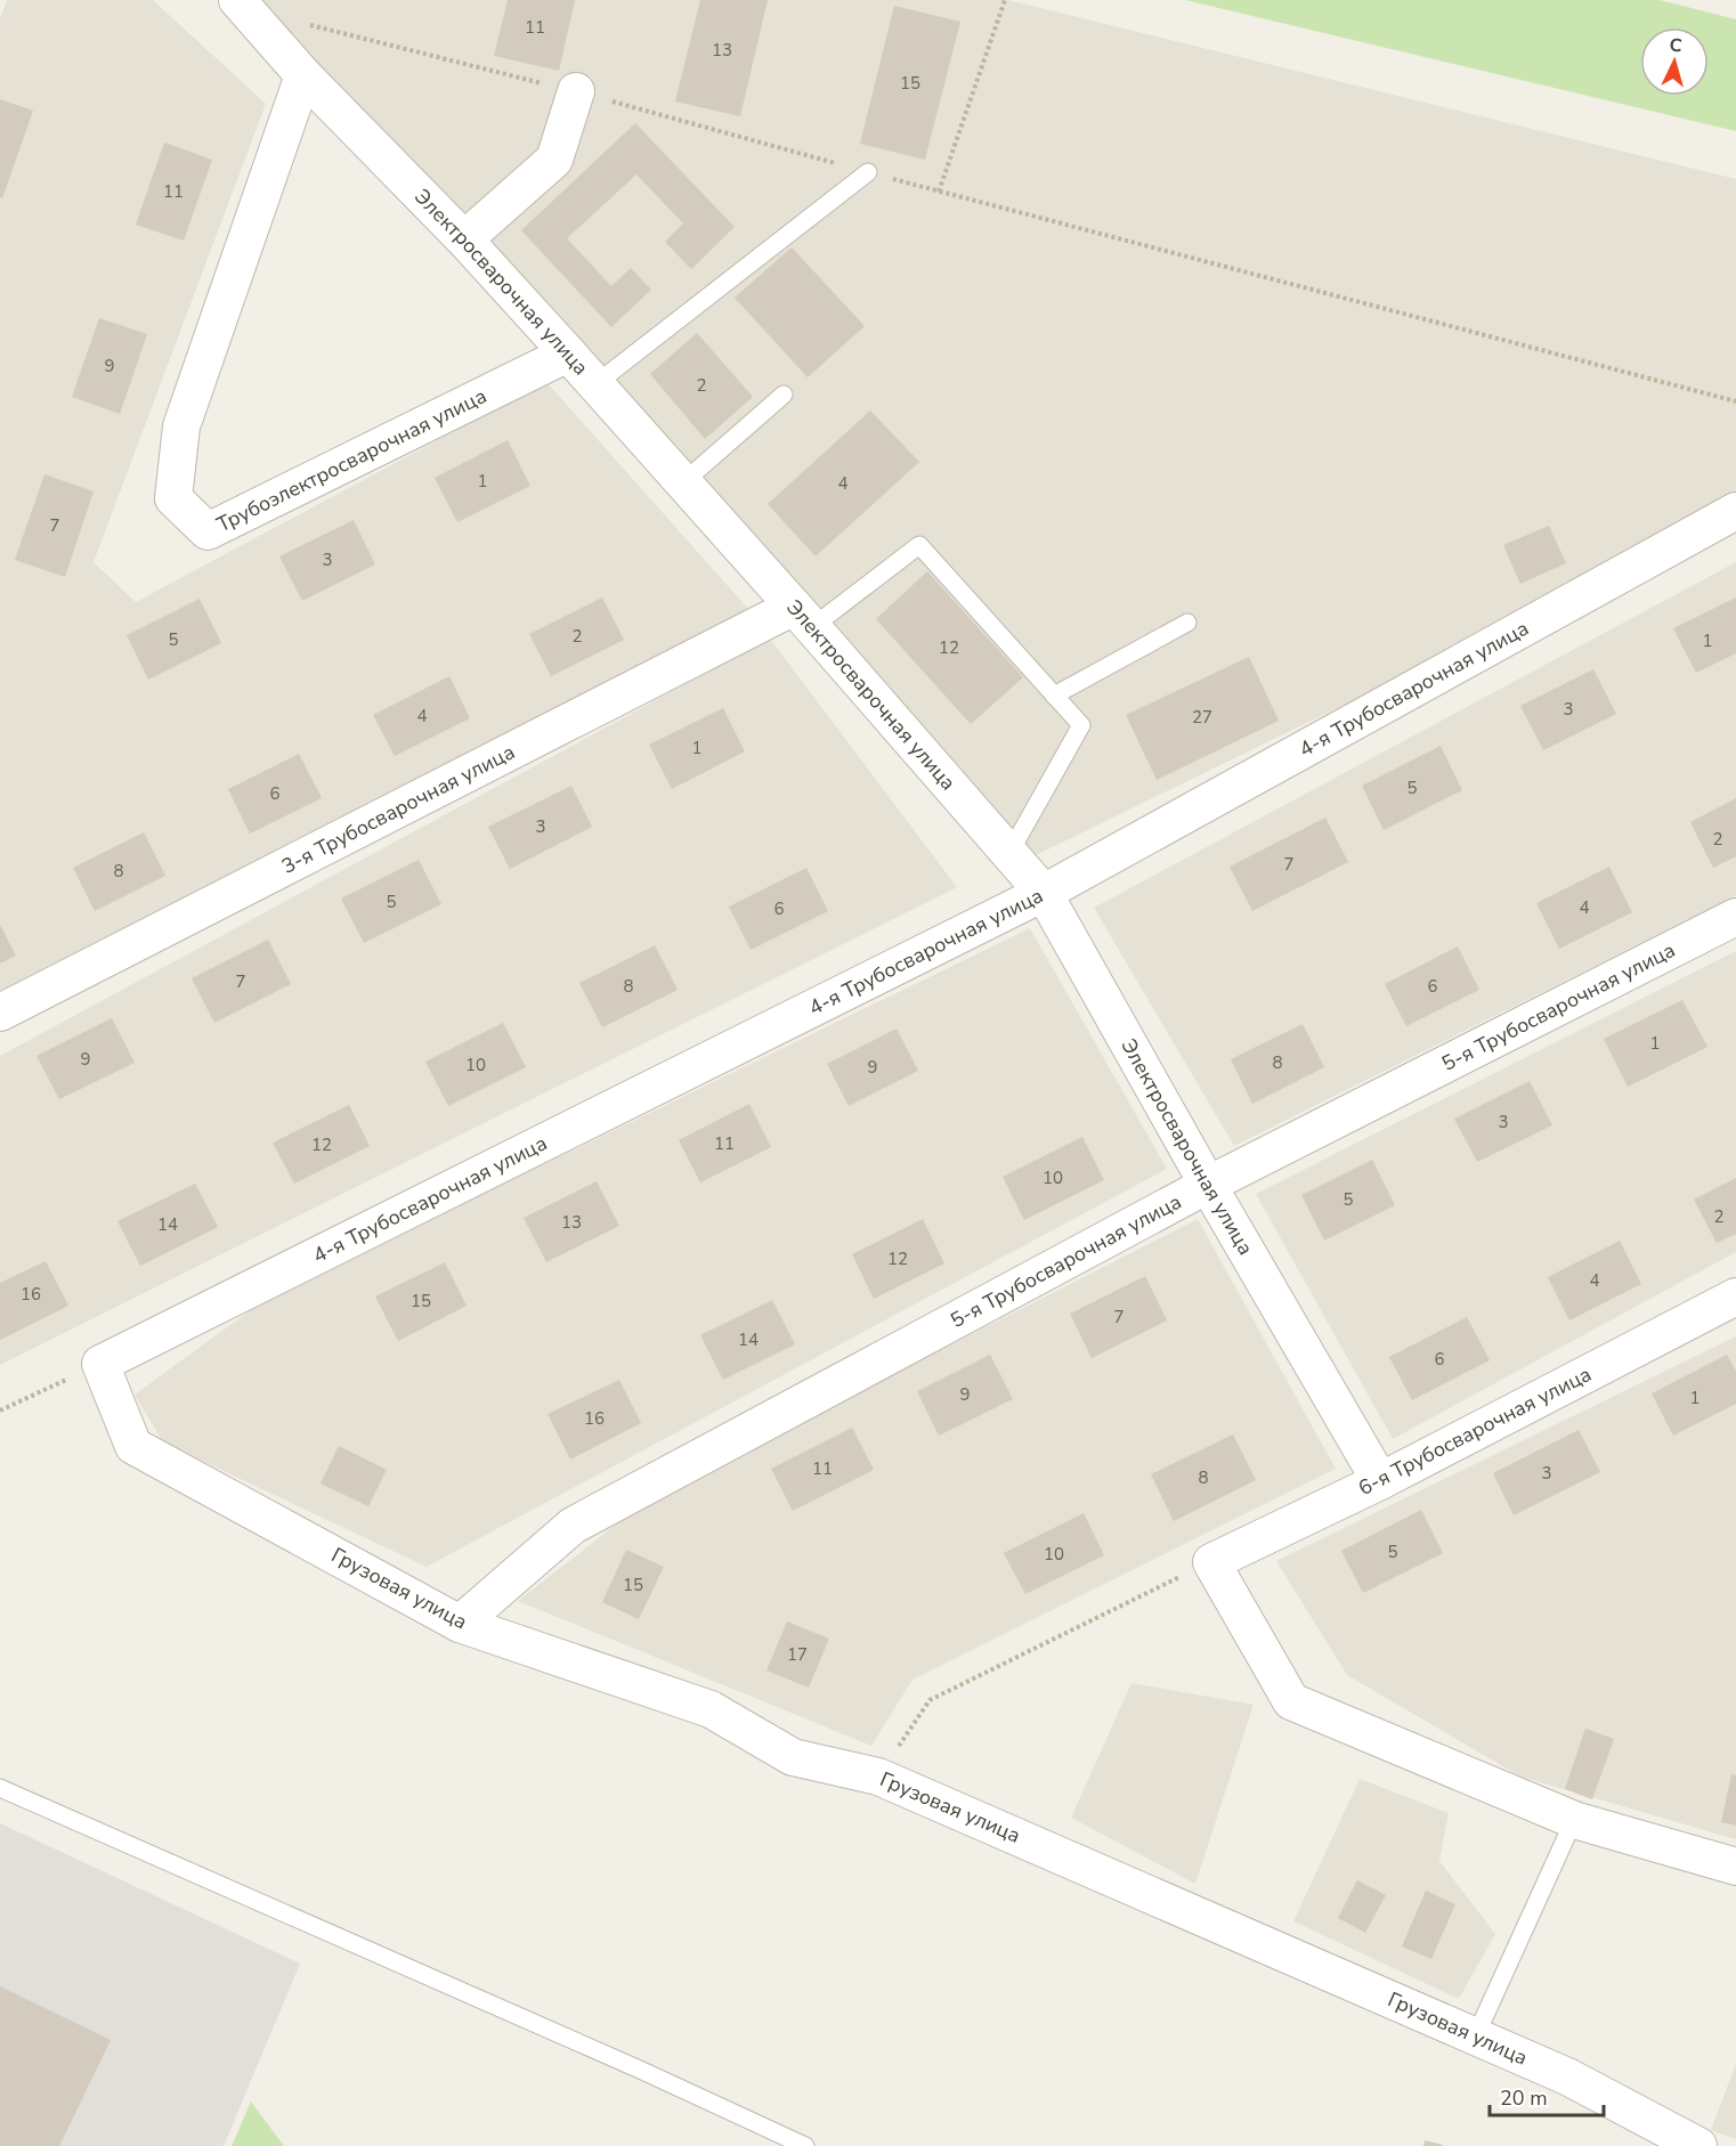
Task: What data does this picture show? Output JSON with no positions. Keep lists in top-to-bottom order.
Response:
{
  "streets": {
    "street": [
      "Электросварочная улица",
      "Трубоэлектросварочная улица",
      "4-я Трубосварочная улица",
      "3-я Трубосварочная улица",
      "5-я Трубосварочная улица",
      "6-я Трубосварочная улица",
      "Грузовая улица"
    ]
  },
  "crossings": [
    ["Электросварочная улица", "Трубоэлектросварочная улица"],
    ["Электросварочная улица", "4-я Трубосварочная улица"],
    ["Электросварочная улица", "3-я Трубосварочная улица"],
    ["Электросварочная улица", "5-я Трубосварочная улица"],
    ["Электросварочная улица", "6-я Трубосварочная улица"],
    ["4-я Трубосварочная улица", "Грузовая улица"],
    ["5-я Трубосварочная улица", "Грузовая улица"]
  ],
  "house_numbers": [
    "11",
    "13",
    "15",
    "11",
    "9",
    "2",
    "1",
    "4",
    "7",
    "3",
    "2",
    "5",
    "1",
    "12",
    "3",
    "4",
    "27",
    "1",
    "5",
    "6",
    "3",
    "2",
    "7",
    "8",
    "5",
    "4",
    "6",
    "7",
    "8",
    "6",
    "1",
    "9",
    "8",
    "10",
    "9",
    "3",
    "11",
    "12",
    "10",
    "5",
    "2",
    "13",
    "14",
    "12",
    "4",
    "16",
    "15",
    "7",
    "14",
    "6",
    "9",
    "1",
    "16",
    "11",
    "3",
    "8",
    "5",
    "10",
    "15",
    "17"
  ],
  "scale_bar": "20 m",
  "north": "top"
}
